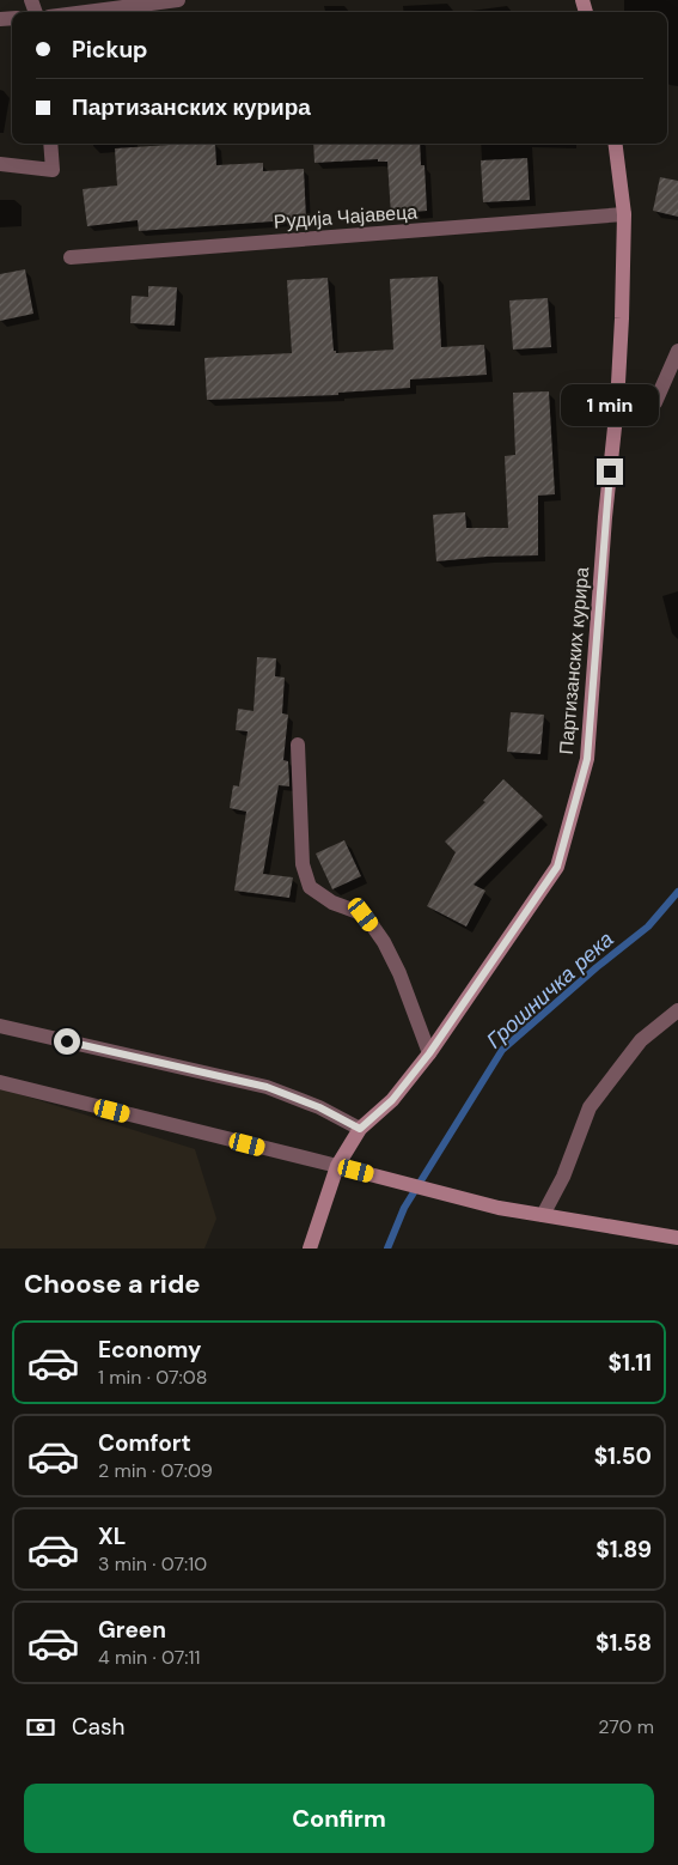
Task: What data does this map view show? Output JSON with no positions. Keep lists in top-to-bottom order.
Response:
{
  "streets": {
    "street": ["Рудија Чајавеца", "Партизанских курира"]
  },
  "crossings": [
    ["Рудија Чајавеца", "Партизанских курира"]
  ],
  "water": ["Грошничка река"],
  "page": {
    "banner": ["Pickup", "Партизанских курира"],
    "bubble": "1 min",
    "heading": "Choose a ride",
    "list": [
      {
        "name": "Economy",
        "note": "1 min · 07:08",
        "value": "$1.11"
      },
      {
        "name": "Comfort",
        "note": "2 min · 07:09",
        "value": "$1.50"
      },
      {
        "name": "XL",
        "note": "3 min · 07:10",
        "value": "$1.89"
      },
      {
        "name": "Green",
        "note": "4 min · 07:11",
        "value": "$1.58"
      }
    ],
    "pay": ["Cash", "270 m"],
    "buttons": "Confirm"
  }
}
